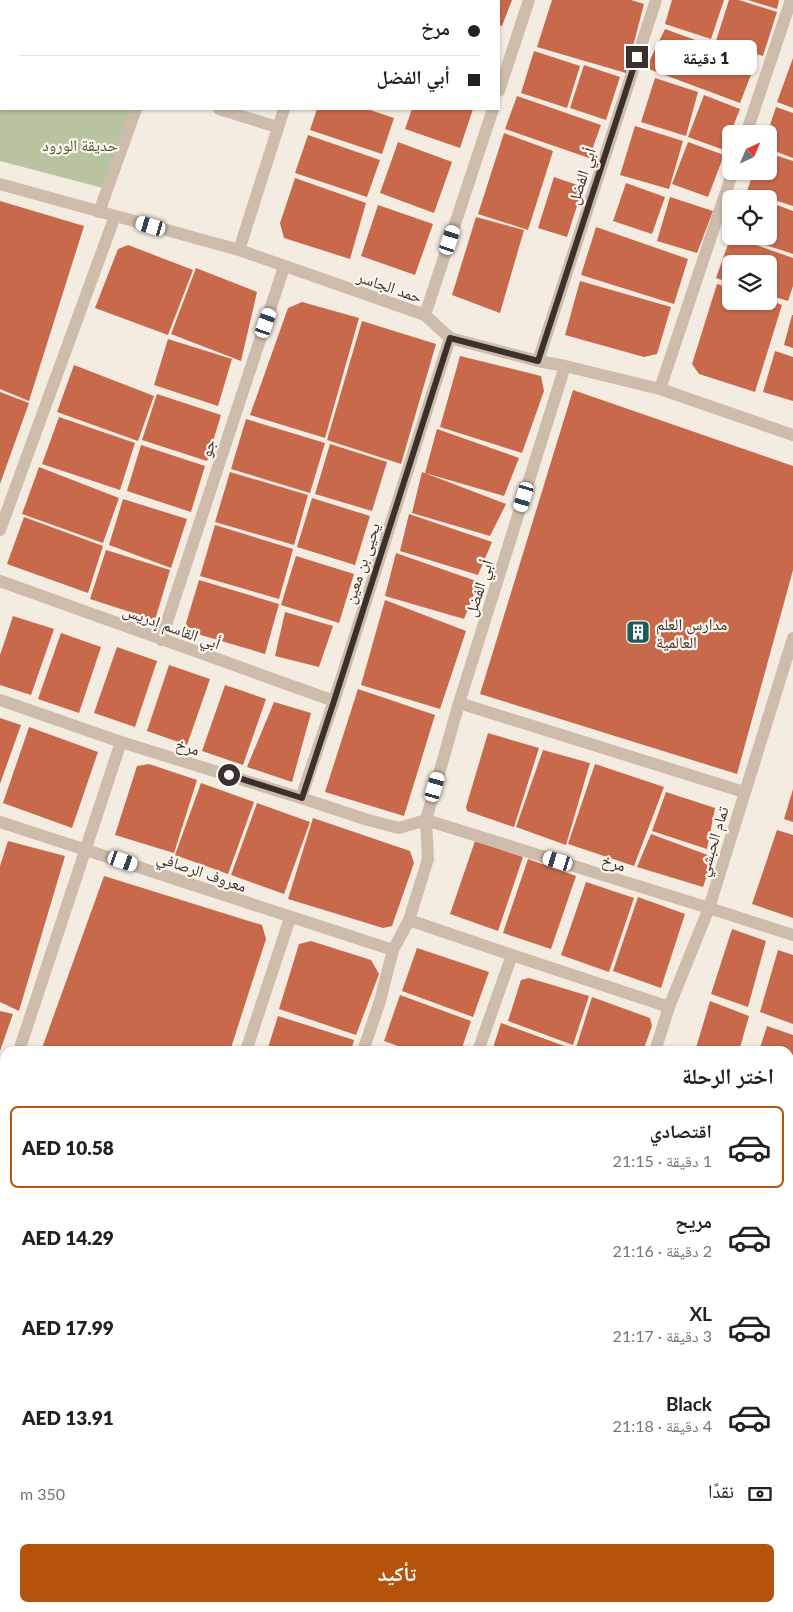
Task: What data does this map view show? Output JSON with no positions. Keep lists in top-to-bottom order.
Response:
{
  "streets": {
    "street": [
      "أبي الفضل",
      "حمد الجاسر",
      "جو",
      "يحيى بن معين",
      "أبي القاسم إدريس",
      "مرخ",
      "تمام الحبشي",
      "معروف الرصافي"
    ]
  },
  "crossings": [
    ["أبي الفضل", "حمد الجاسر"],
    ["أبي الفضل", "مرخ"],
    ["حمد الجاسر", "جو"],
    ["حمد الجاسر", "يحيى بن معين"],
    ["جو", "أبي القاسم إدريس"],
    ["يحيى بن معين", "أبي القاسم إدريس"],
    ["يحيى بن معين", "مرخ"],
    ["مرخ", "تمام الحبشي"]
  ],
  "parks": ["حديقة الورود"],
  "places": {
    "building": ["مدارس العلم العالمية"]
  },
  "north": "top right",
  "page": {
    "banner": ["مرخ", "أبي الفضل"],
    "bubble": "1 دقيقة",
    "heading": "اختر الرحلة",
    "list": [
      {
        "name": "اقتصادي",
        "note": "1 دقيقة · 21:15",
        "value": "AED 10.58"
      },
      {
        "name": "مريح",
        "note": "2 دقيقة · 21:16",
        "value": "AED 14.29"
      },
      {
        "name": "XL",
        "note": "3 دقيقة · 21:17",
        "value": "AED 17.99"
      },
      {
        "name": "Black",
        "note": "4 دقيقة · 21:18",
        "value": "AED 13.91"
      }
    ],
    "pay": ["نقدًا", "350 m"],
    "buttons": "تأكيد"
  }
}
